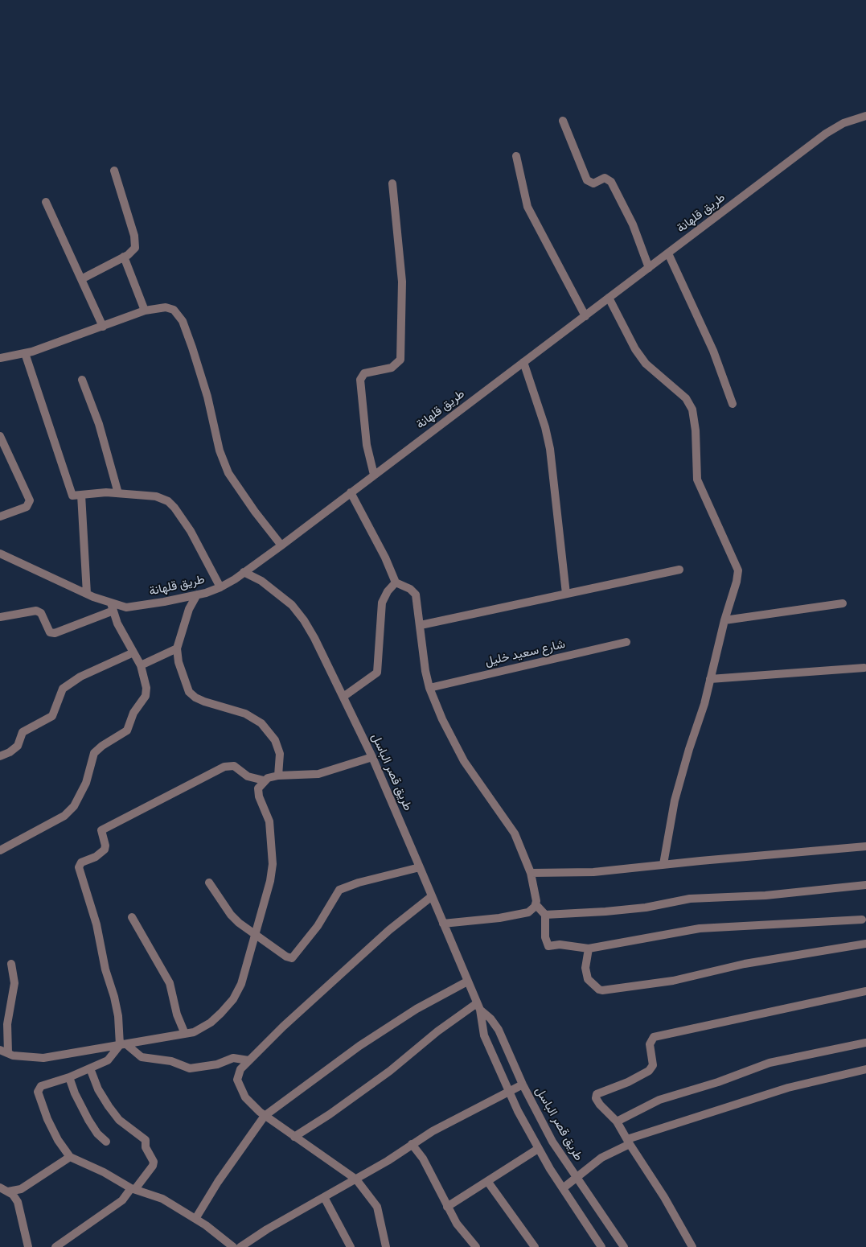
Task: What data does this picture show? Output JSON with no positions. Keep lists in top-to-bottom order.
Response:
{
  "streets": {
    "street": ["طريق قلهانة", "شارع سعيد خليل", "طريق قصر الباسل"]
  },
  "crossings": [
    ["طريق قلهانة", "طريق قصر الباسل"]
  ]
}
